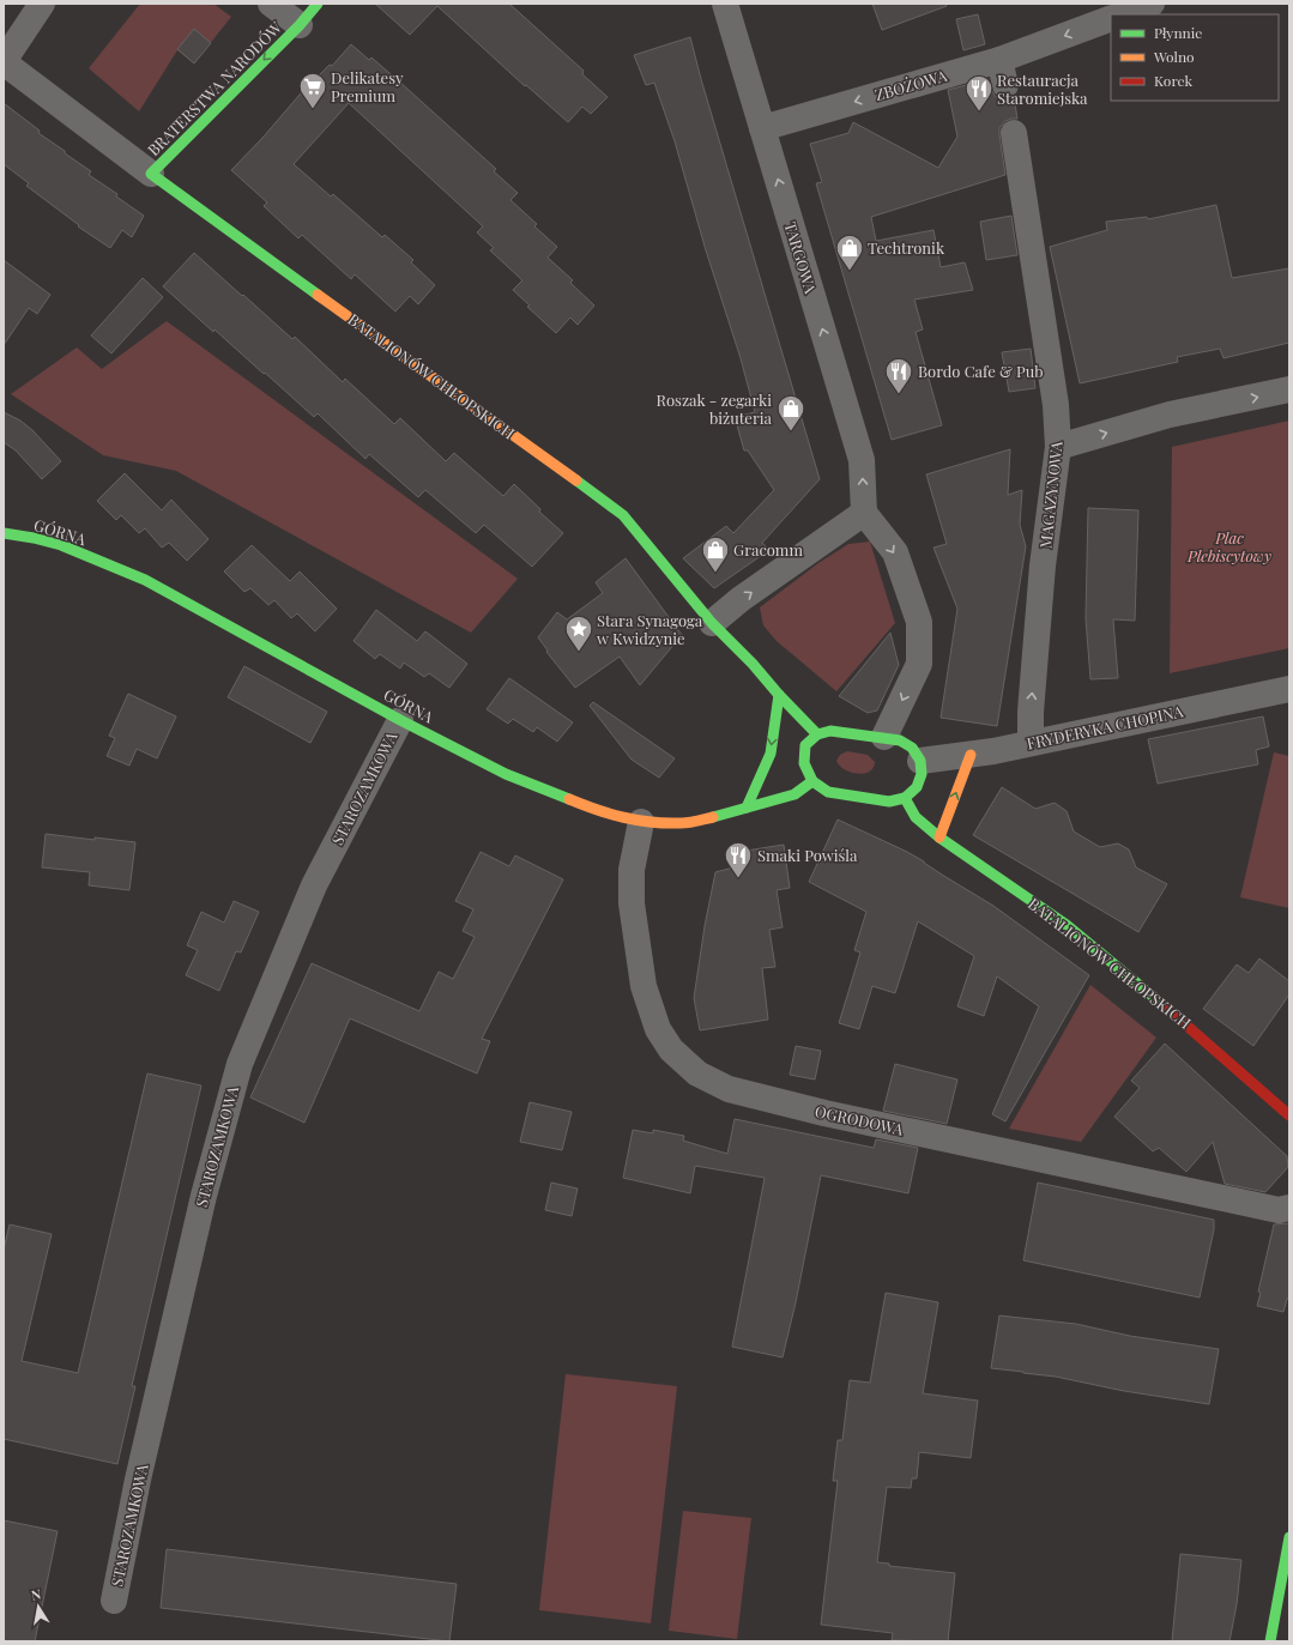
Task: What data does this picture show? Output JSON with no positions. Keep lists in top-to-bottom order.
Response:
{
  "streets": {
    "street": [
      "ZBOŻOWA",
      "BRATERSTWA NARODÓW",
      "TARGOWA",
      "BATALIONÓW CHŁOPSKICH",
      "MAGAZYNOWA",
      "GÓRNA",
      "FRYDERYKA CHOPINA",
      "STAROZAMKOWA",
      "OGRODOWA"
    ]
  },
  "crossings": [
    ["ZBOŻOWA", "TARGOWA"],
    ["BRATERSTWA NARODÓW", "BATALIONÓW CHŁOPSKICH"],
    ["MAGAZYNOWA", "FRYDERYKA CHOPINA"],
    ["GÓRNA", "STAROZAMKOWA"],
    ["GÓRNA", "OGRODOWA"]
  ],
  "one_way": [
    "ZBOŻOWA",
    "BRATERSTWA NARODÓW",
    "TARGOWA",
    "MAGAZYNOWA"
  ],
  "parks": ["Plac Plebiscytowy"],
  "places": {
    "supermarket": ["Delikatesy Premium"],
    "restaurant": ["Restauracja Staromiejska", "Bordo Cafe & Pub", "Smaki Powiśla"],
    "shop": ["Techtronik", "Roszak - zegarki biżuteria", "Gracomm"],
    "place": ["Stara Synagoga w Kwidzynie"]
  },
  "legend": ["Płynnie", "Wolno", "Korek"],
  "north": "top"
}
